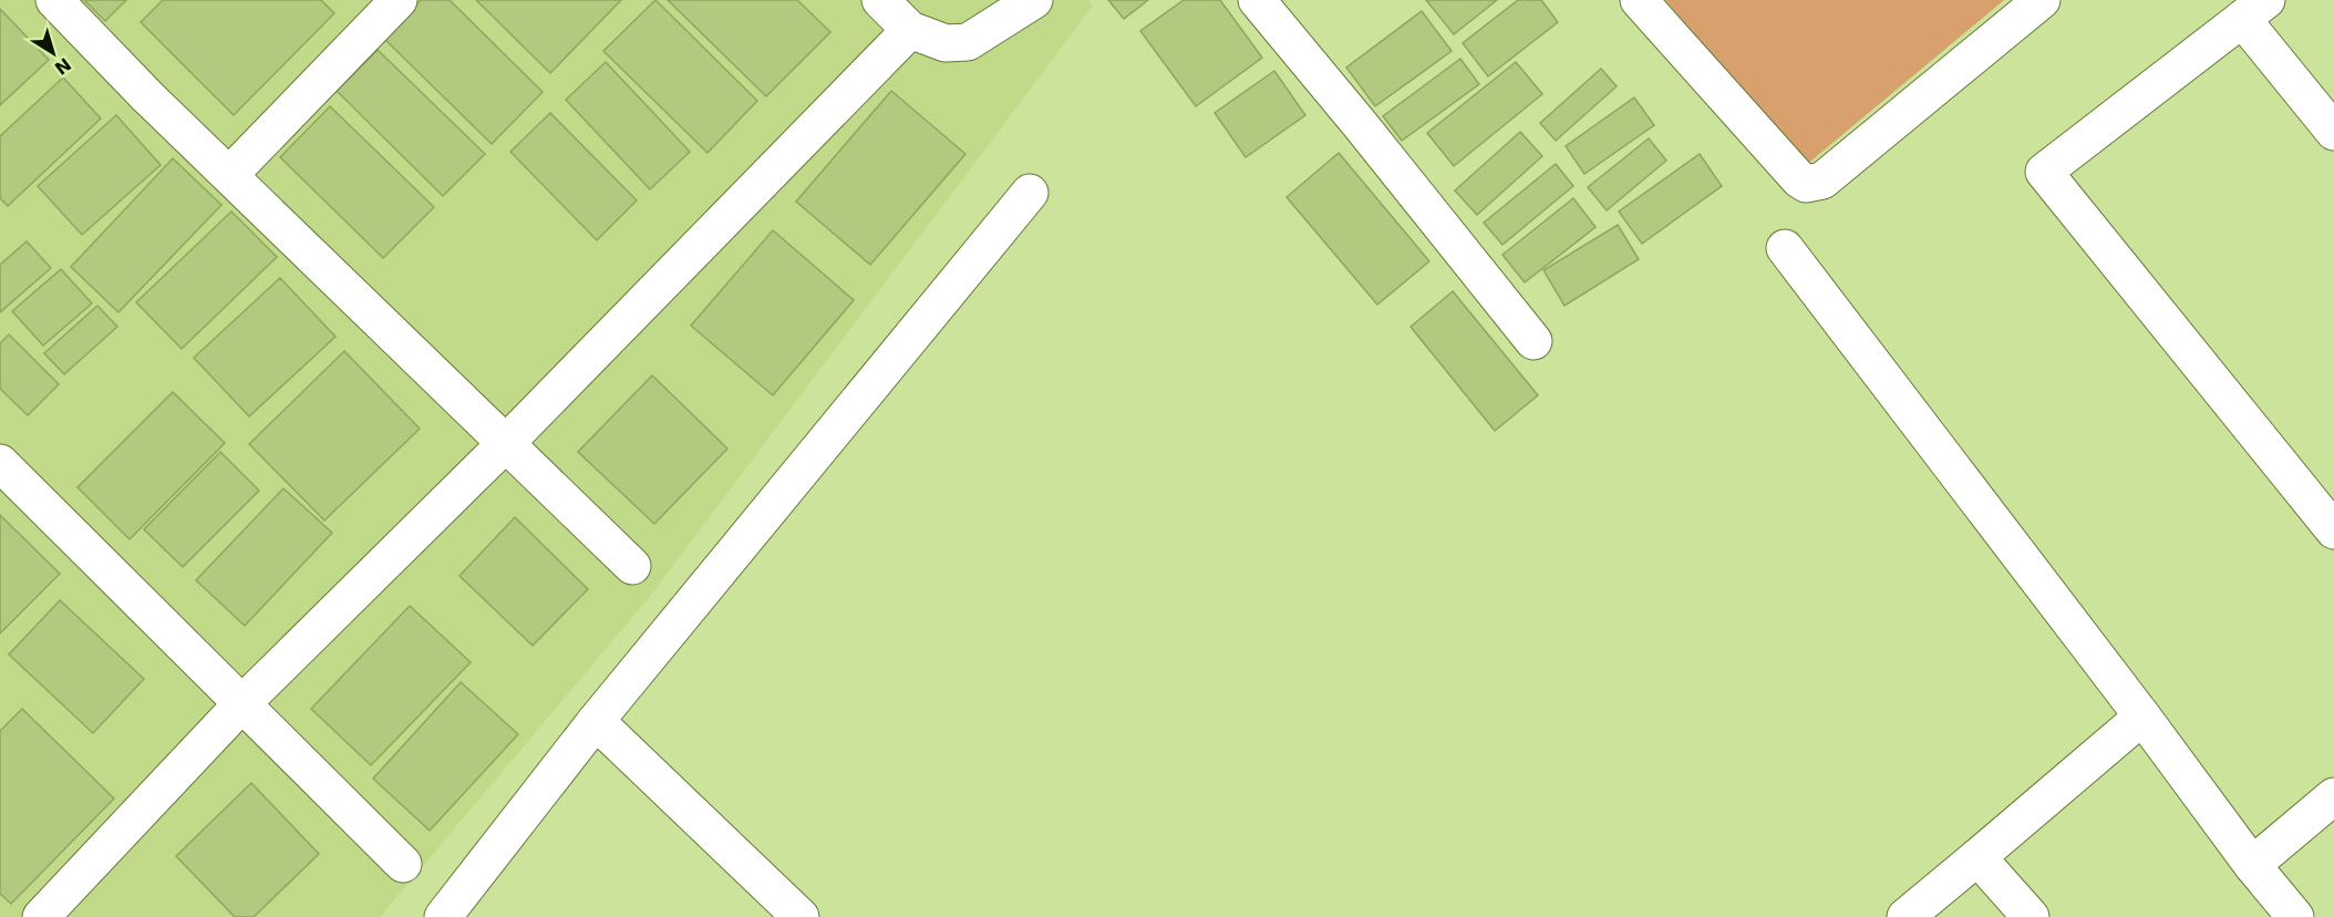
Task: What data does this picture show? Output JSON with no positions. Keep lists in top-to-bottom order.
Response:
{
  "north": "bottom right"
}
